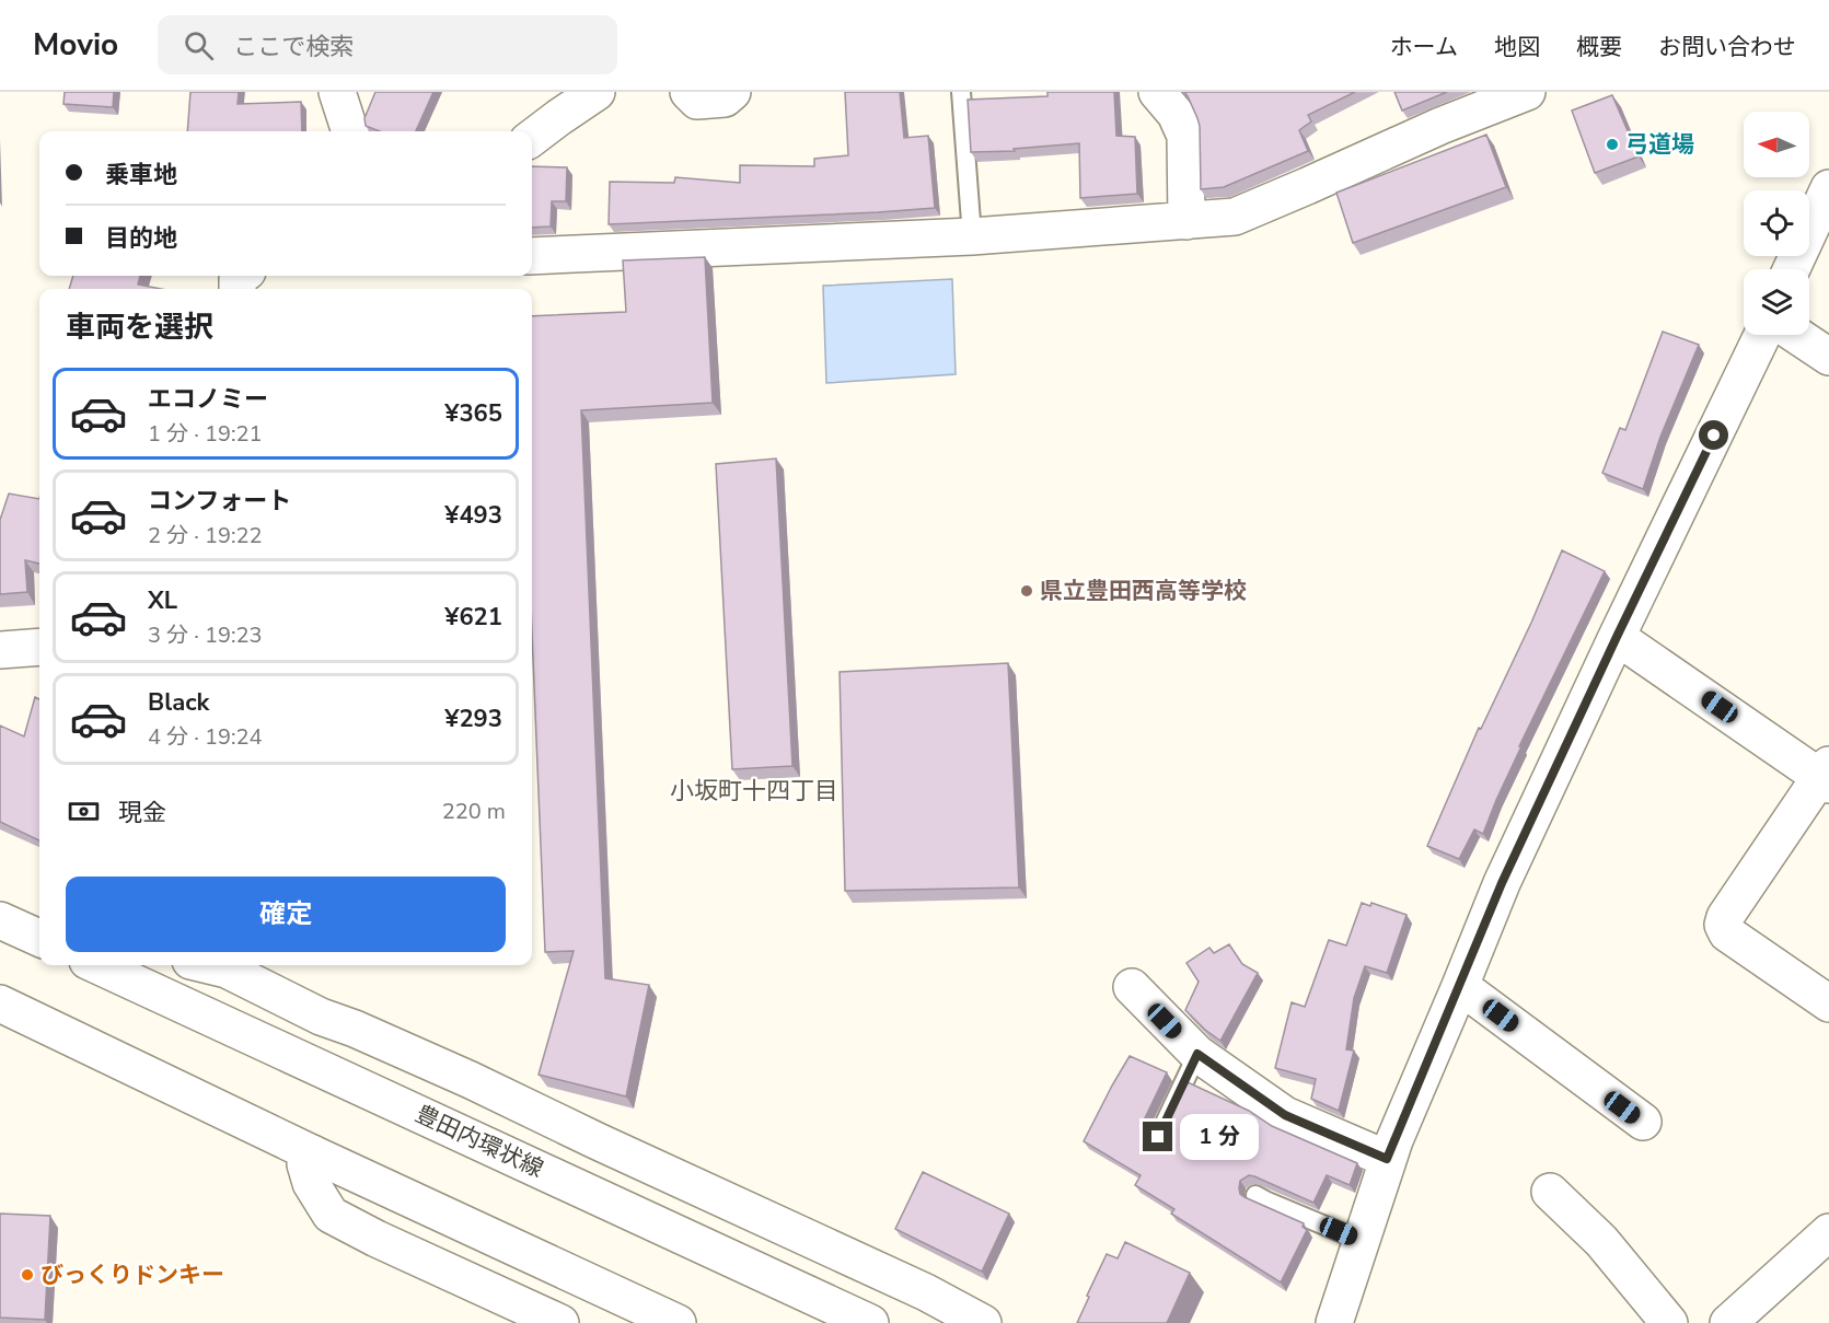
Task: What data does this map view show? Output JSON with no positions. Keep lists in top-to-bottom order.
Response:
{
  "streets": {
    "street": ["豊田内環状線"]
  },
  "districts": ["小坂町十四丁目"],
  "places": ["弓道場", "県立豊田西高等学校", "びっくりドンキー"],
  "north": "left",
  "page": {
    "header": "Movio",
    "search": "ここで検索",
    "nav": [
      "ホーム",
      "地図",
      "概要",
      "お問い合わせ"
    ],
    "banner": ["乗車地", "目的地"],
    "heading": "車両を選択",
    "list": [
      {
        "name": "エコノミー",
        "note": "1 分 · 19:21",
        "value": "¥365"
      },
      {
        "name": "コンフォート",
        "note": "2 分 · 19:22",
        "value": "¥493"
      },
      {
        "name": "XL",
        "note": "3 分 · 19:23",
        "value": "¥621"
      },
      {
        "name": "Black",
        "note": "4 分 · 19:24",
        "value": "¥293"
      }
    ],
    "pay": ["現金", "220 m"],
    "buttons": "確定",
    "bubble": "1 分"
  }
}
